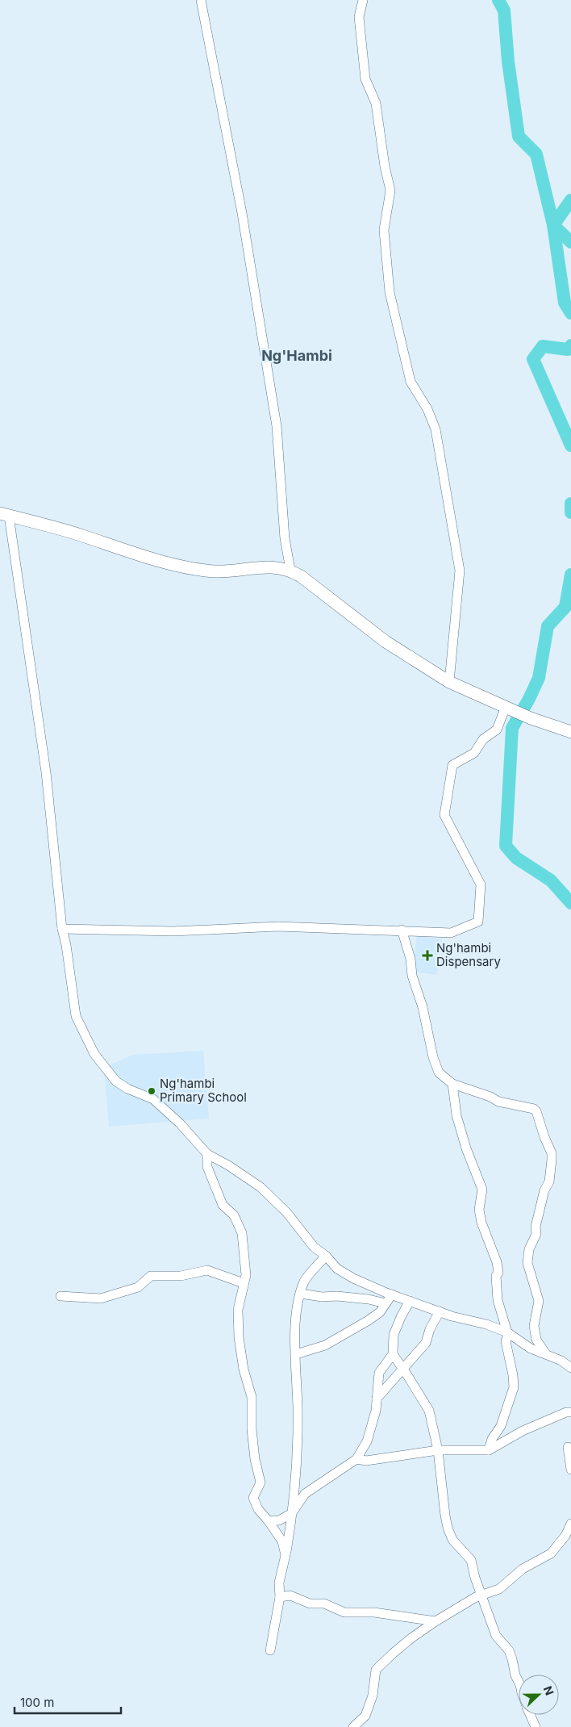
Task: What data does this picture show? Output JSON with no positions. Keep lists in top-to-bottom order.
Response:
{
  "districts": ["Ng'Hambi"],
  "places": {
    "health": ["Ng'hambi Dispensary"],
    "other": ["Ng'hambi Primary School"]
  },
  "scale_bar": "100 m",
  "north": "right"
}
